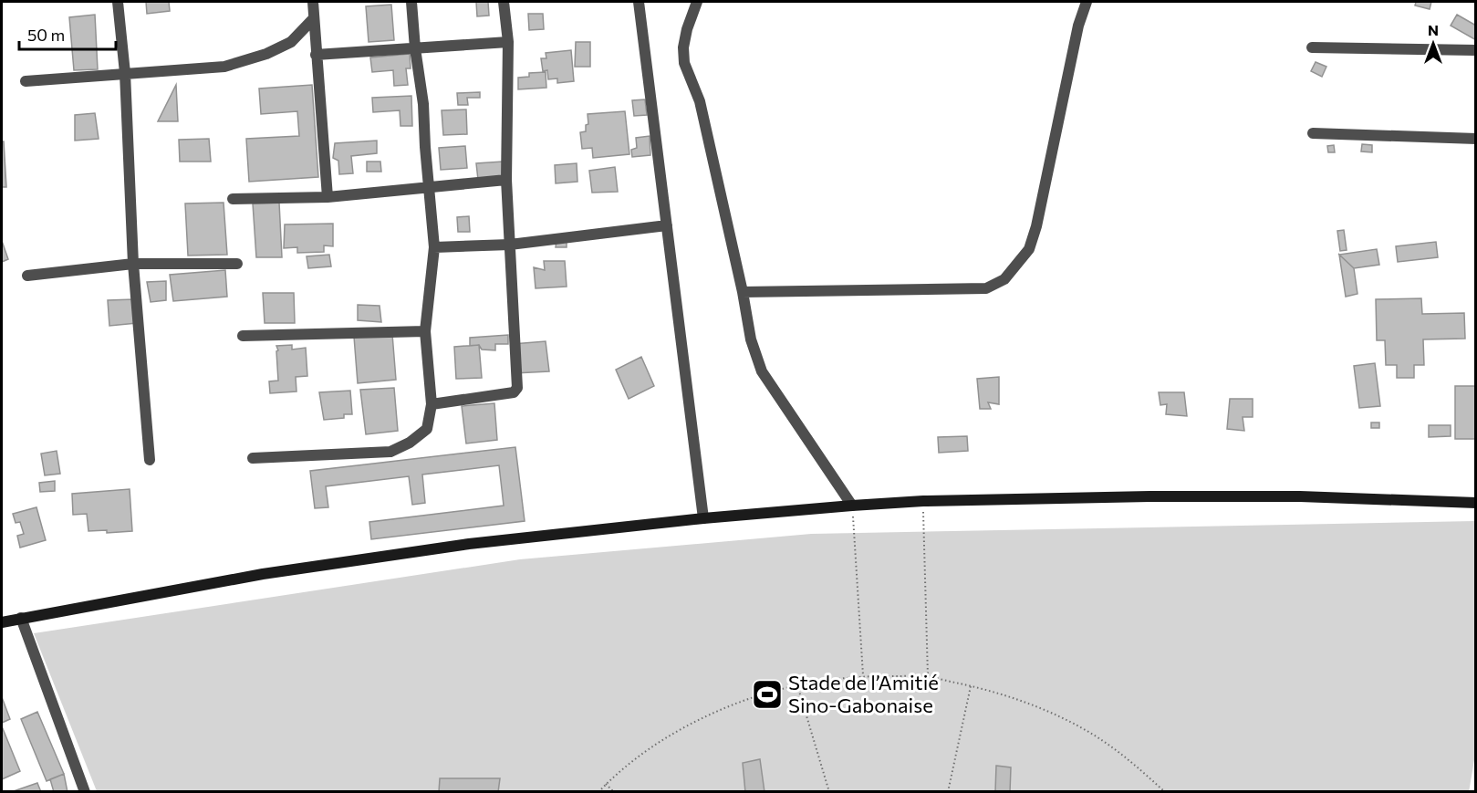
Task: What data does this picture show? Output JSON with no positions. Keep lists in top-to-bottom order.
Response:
{
  "places": {
    "sports": ["Stade de l’Amitié Sino-Gabonaise"]
  },
  "scale_bar": "50 m",
  "north": "top"
}
